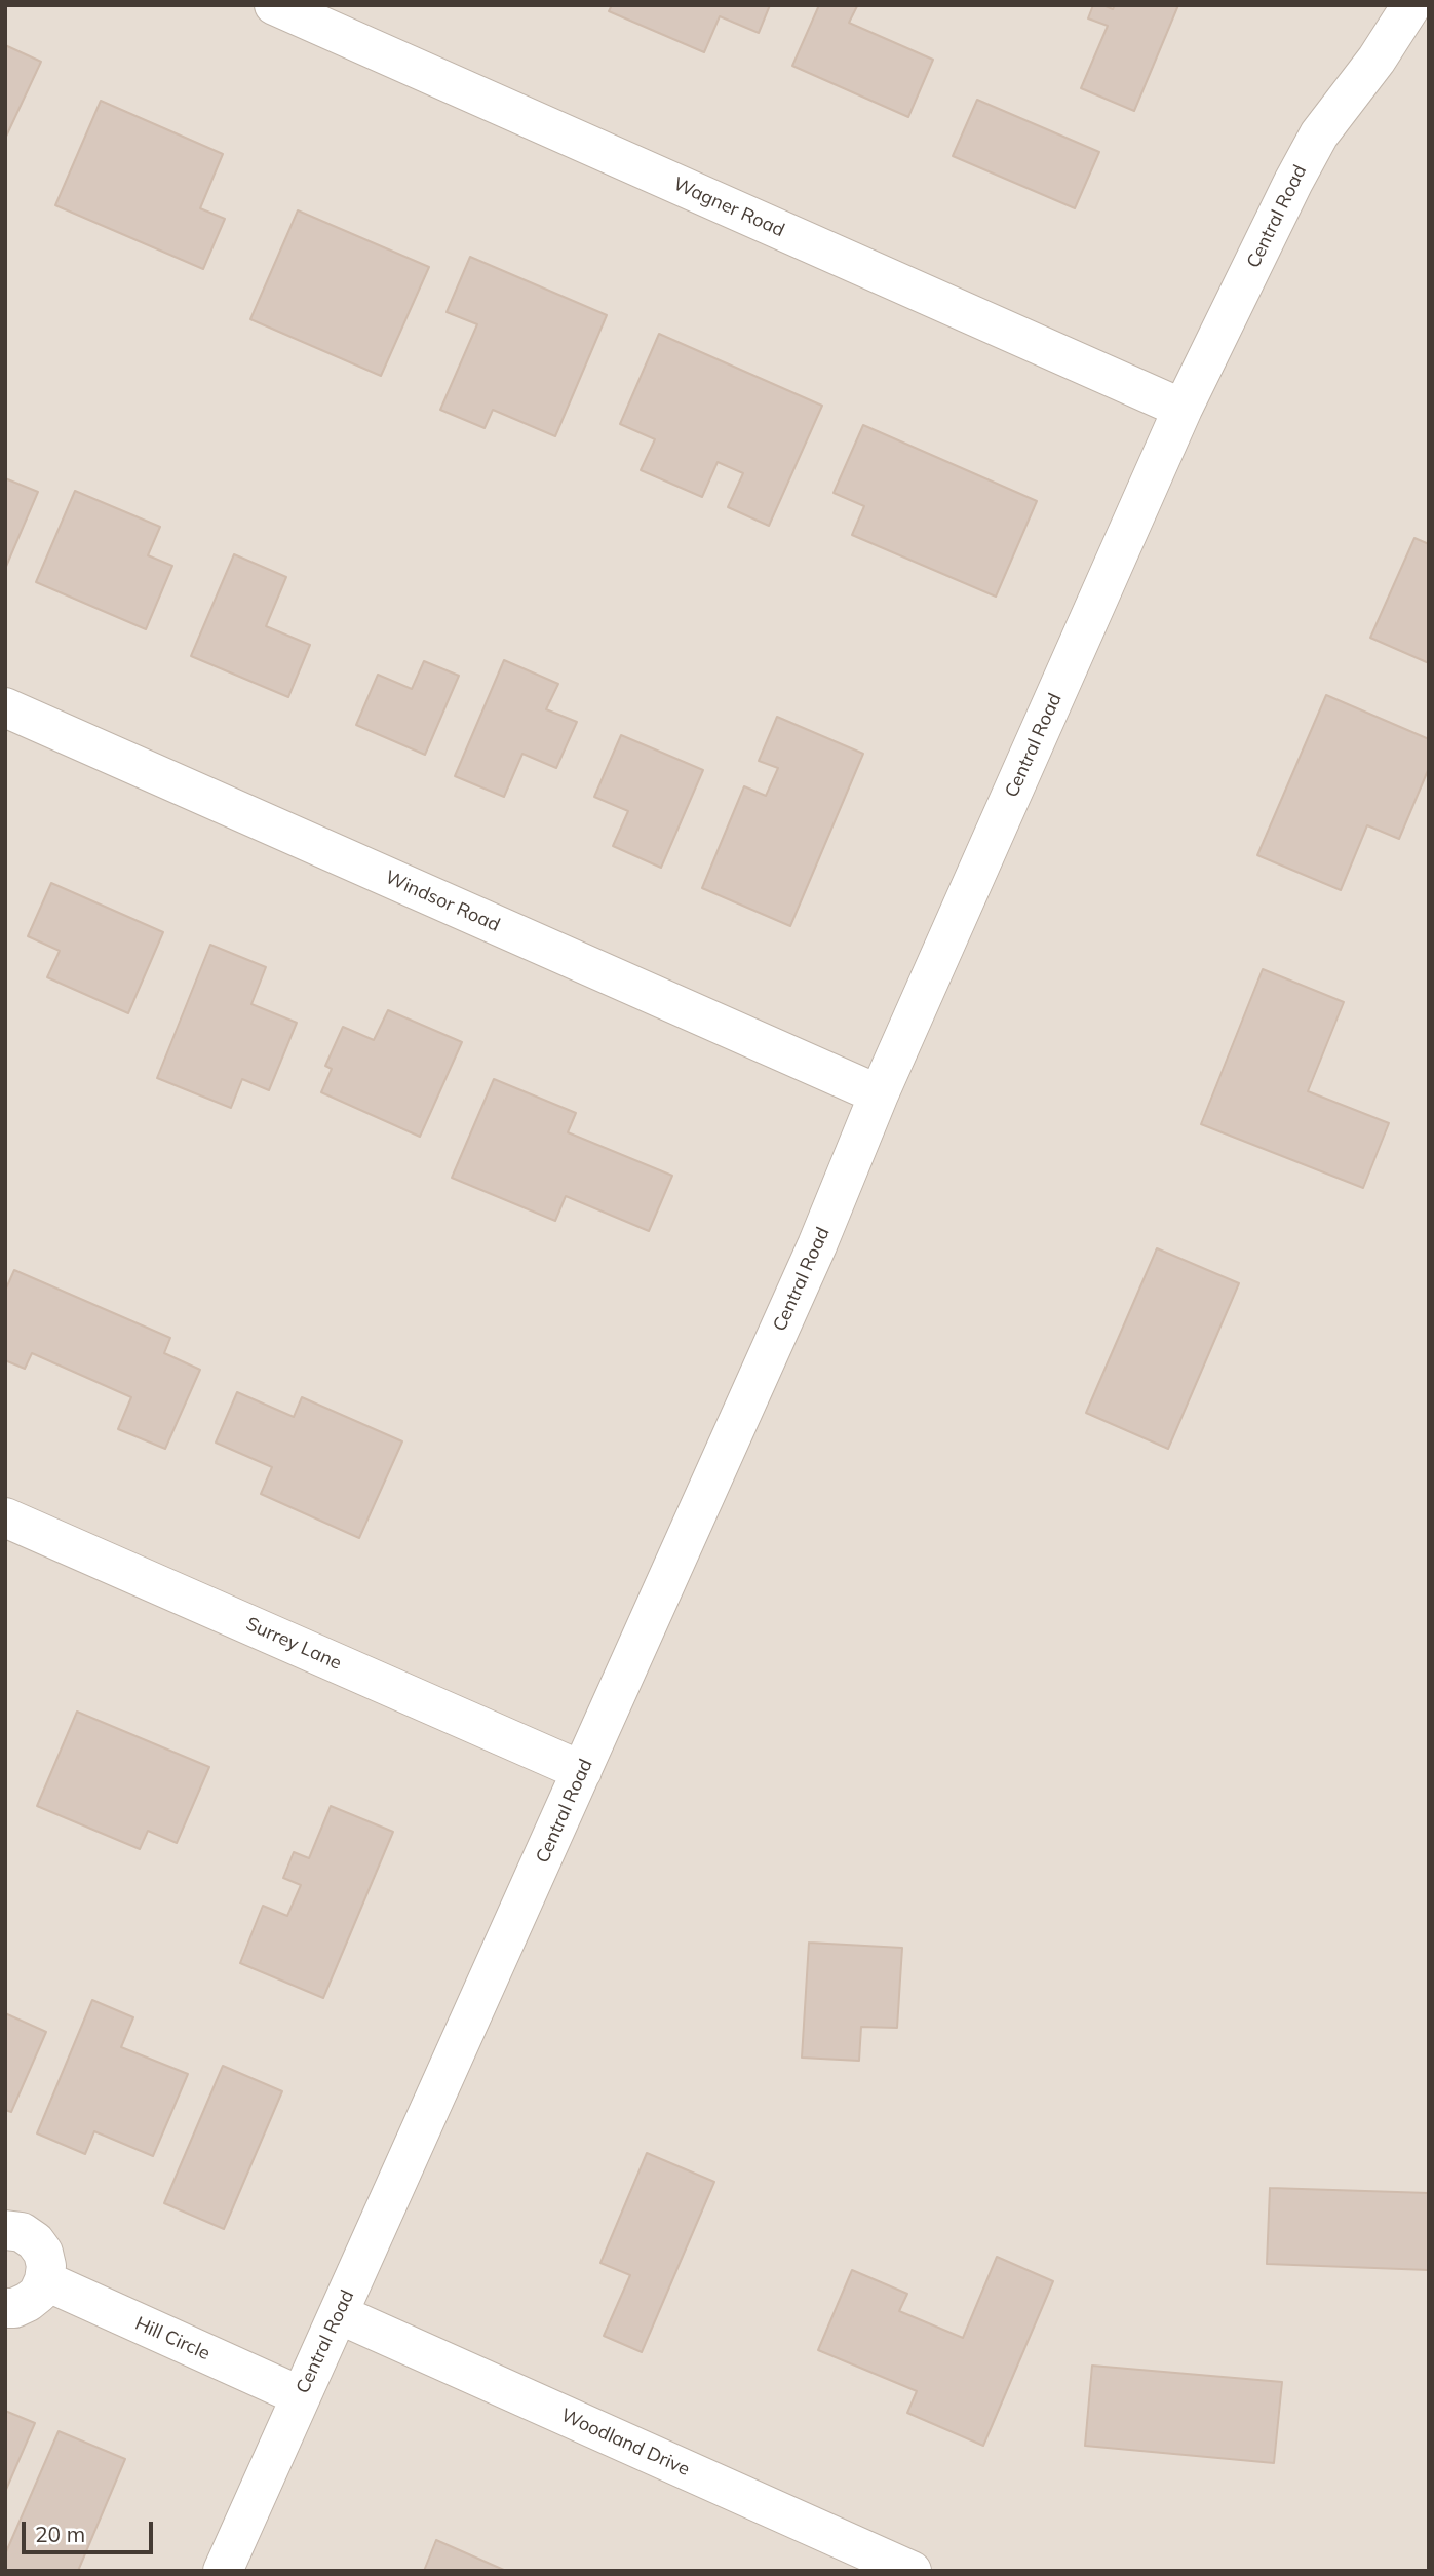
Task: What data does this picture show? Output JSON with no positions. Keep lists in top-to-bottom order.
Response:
{
  "streets": {
    "street": [
      "Wagner Road",
      "Central Road",
      "Windsor Road",
      "Surrey Lane",
      "Hill Circle",
      "Woodland Drive"
    ]
  },
  "crossings": [
    ["Wagner Road", "Central Road"],
    ["Central Road", "Windsor Road"],
    ["Central Road", "Surrey Lane"],
    ["Central Road", "Hill Circle"],
    ["Central Road", "Woodland Drive"]
  ],
  "scale_bar": "20 m"
}
